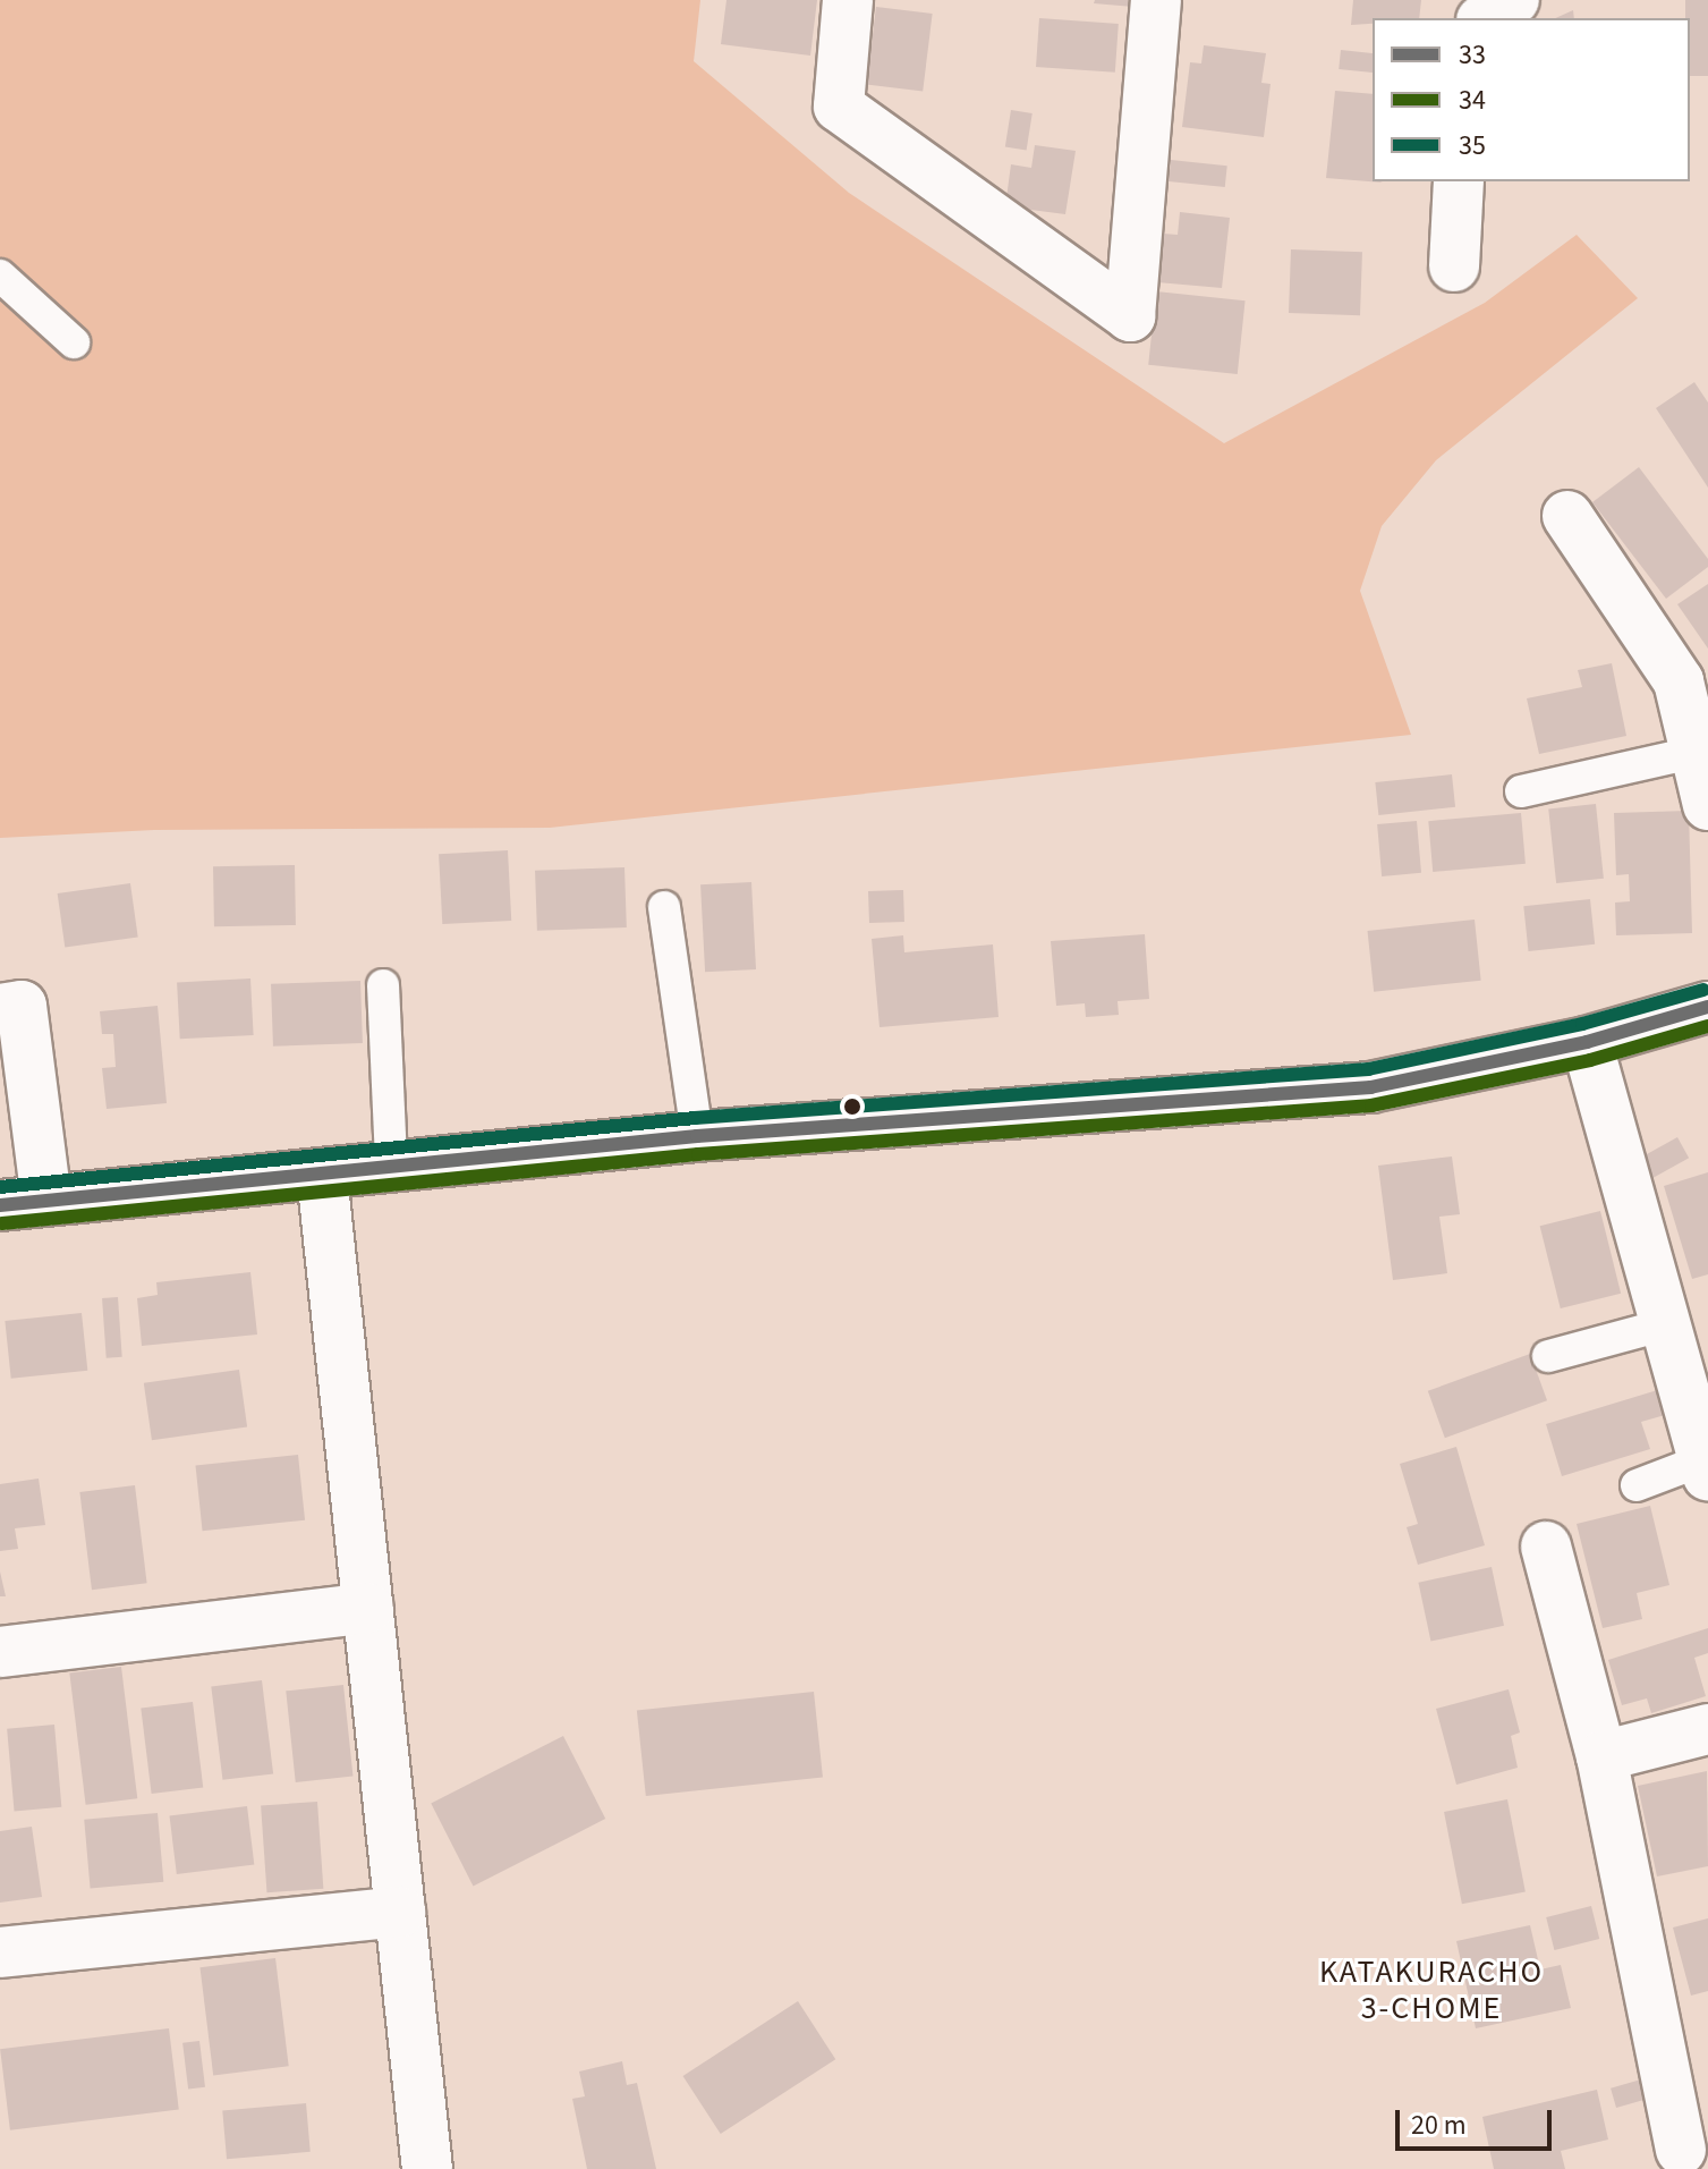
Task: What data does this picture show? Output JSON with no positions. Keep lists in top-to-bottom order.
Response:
{
  "districts": ["KATAKURACHO 3-CHOME"],
  "lines": ["transit line 35", "transit line 33", "transit line 34"],
  "legend": ["33", "34", "35"],
  "scale_bar": "20 m"
}
